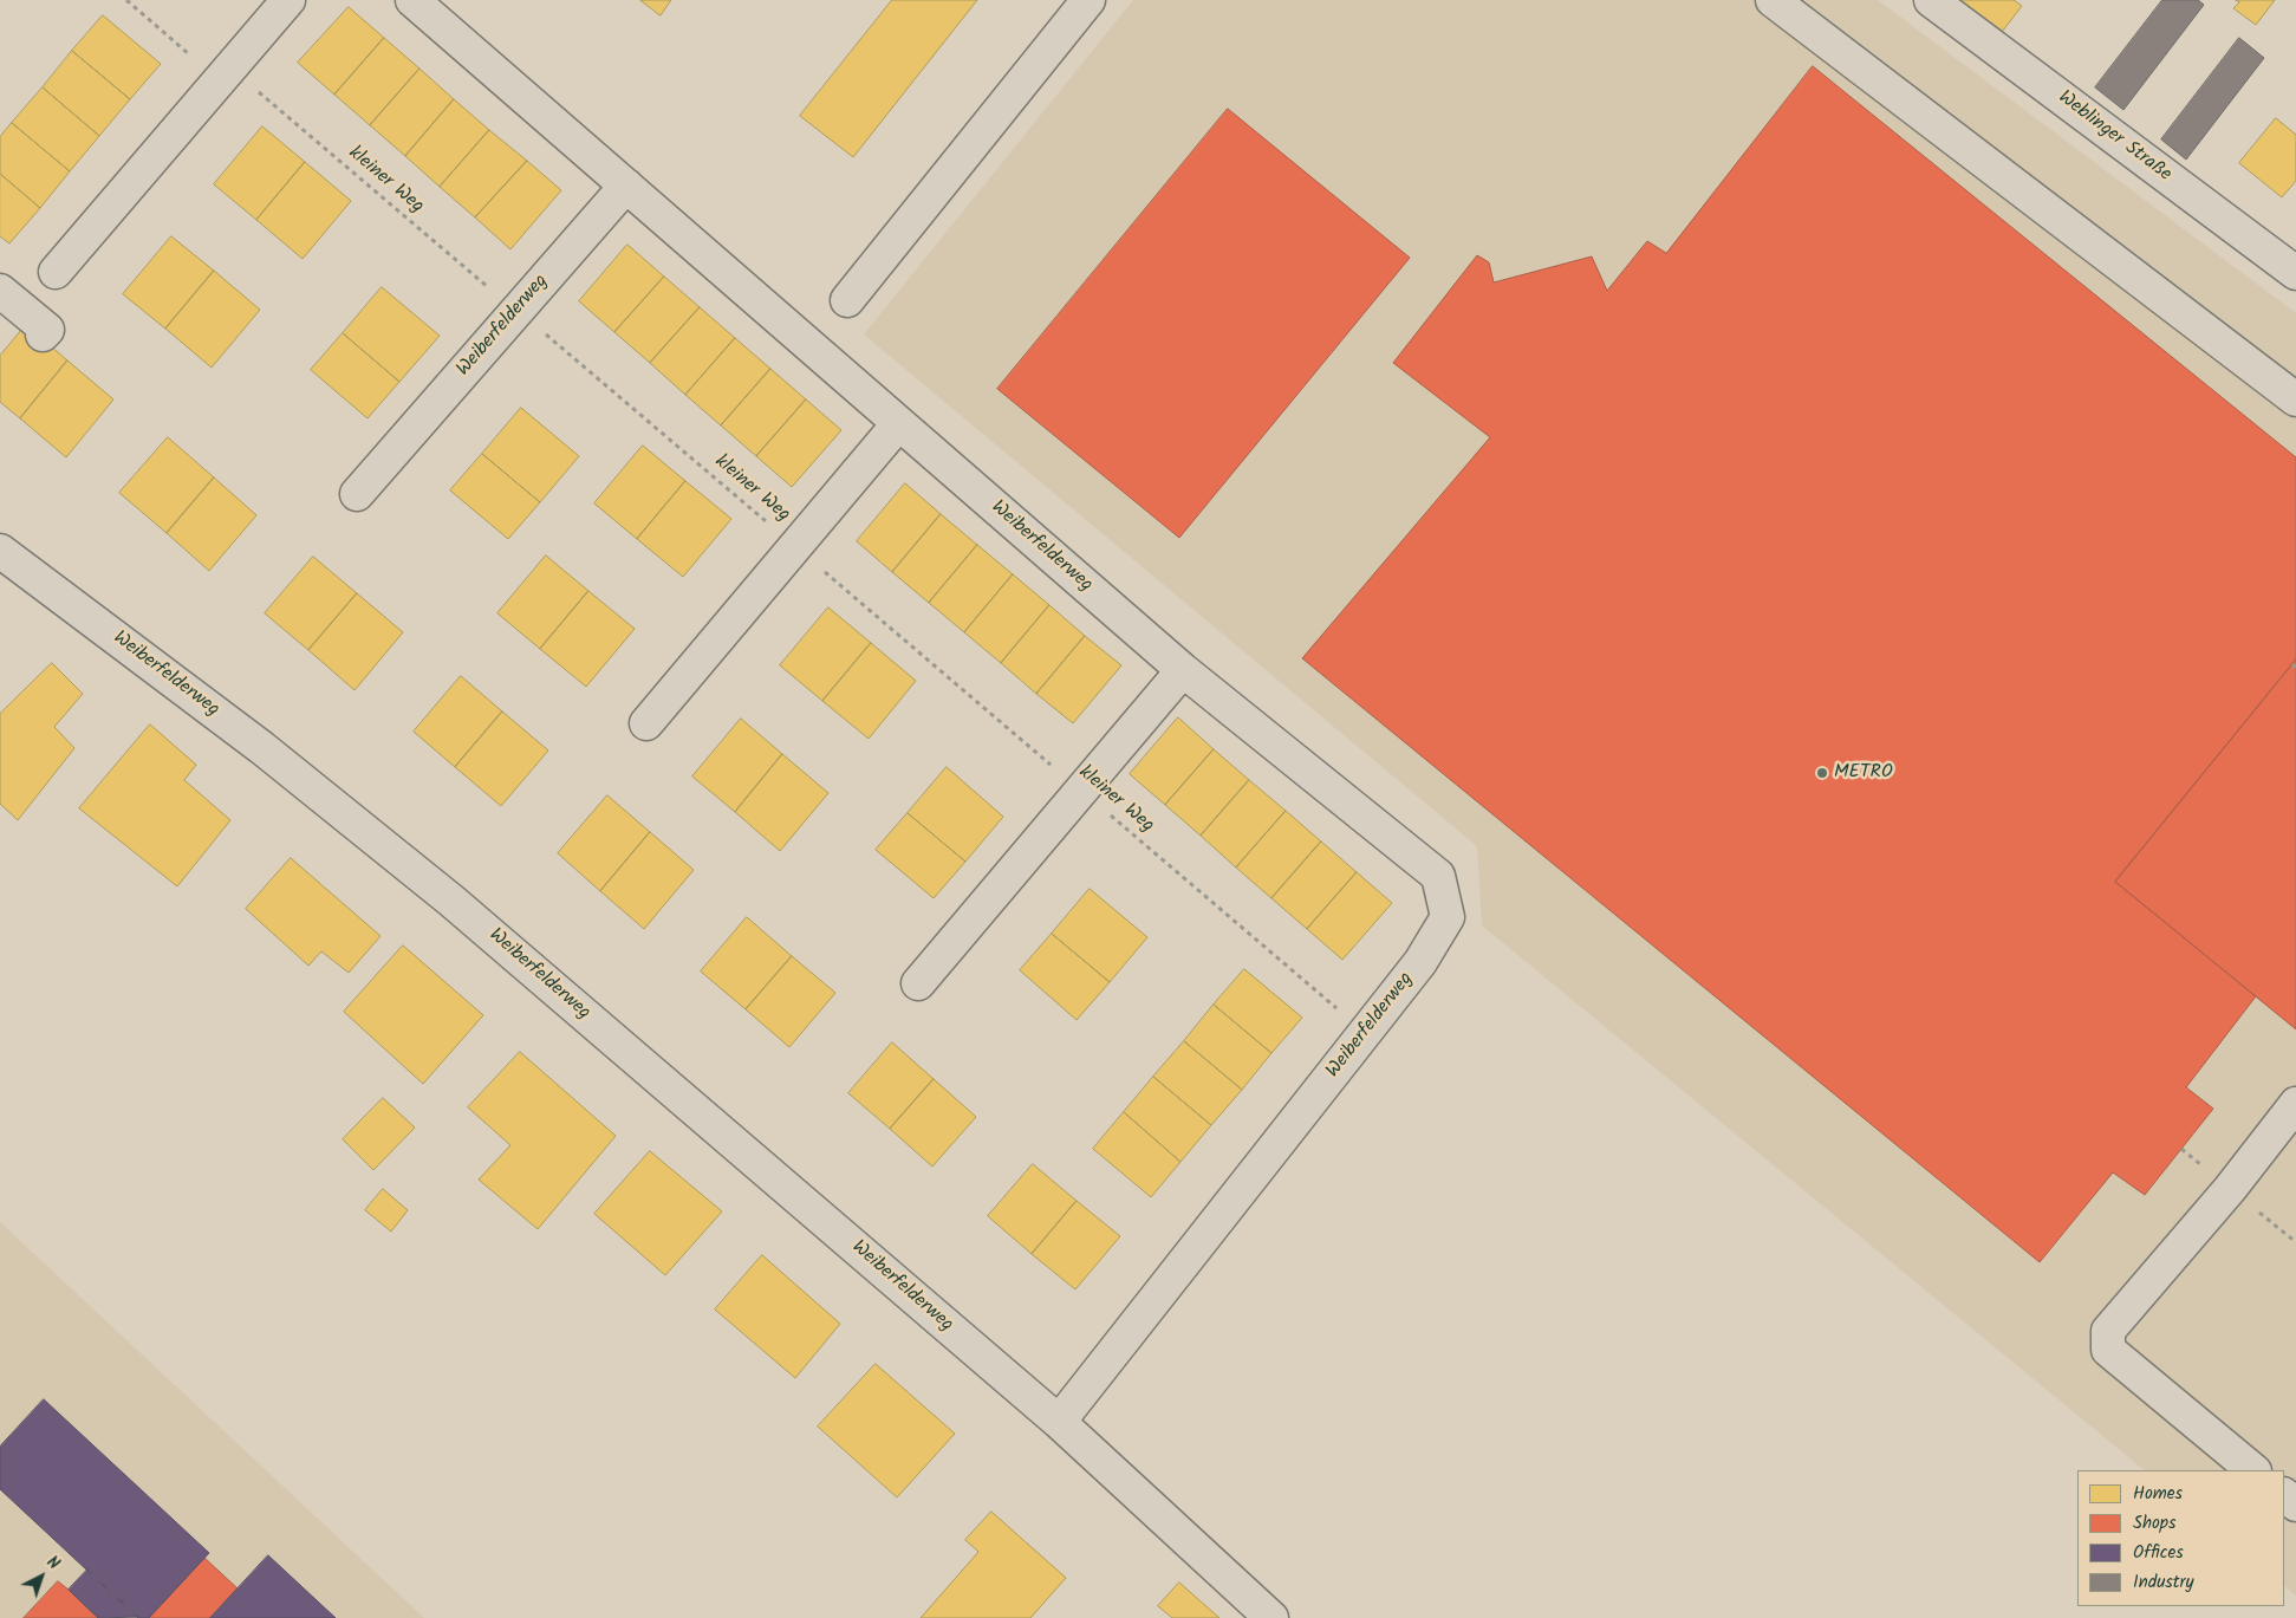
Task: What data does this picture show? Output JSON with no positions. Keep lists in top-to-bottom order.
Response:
{
  "streets": {
    "street": ["Weblinger Straße", "Weiberfelderweg"],
    "path": ["kleiner Weg"]
  },
  "crossings": [
    ["kleiner Weg", "Weiberfelderweg"]
  ],
  "places": ["METRO"],
  "legend": [
    "Homes",
    "Shops",
    "Offices",
    "Industry"
  ],
  "north": "top right"
}
